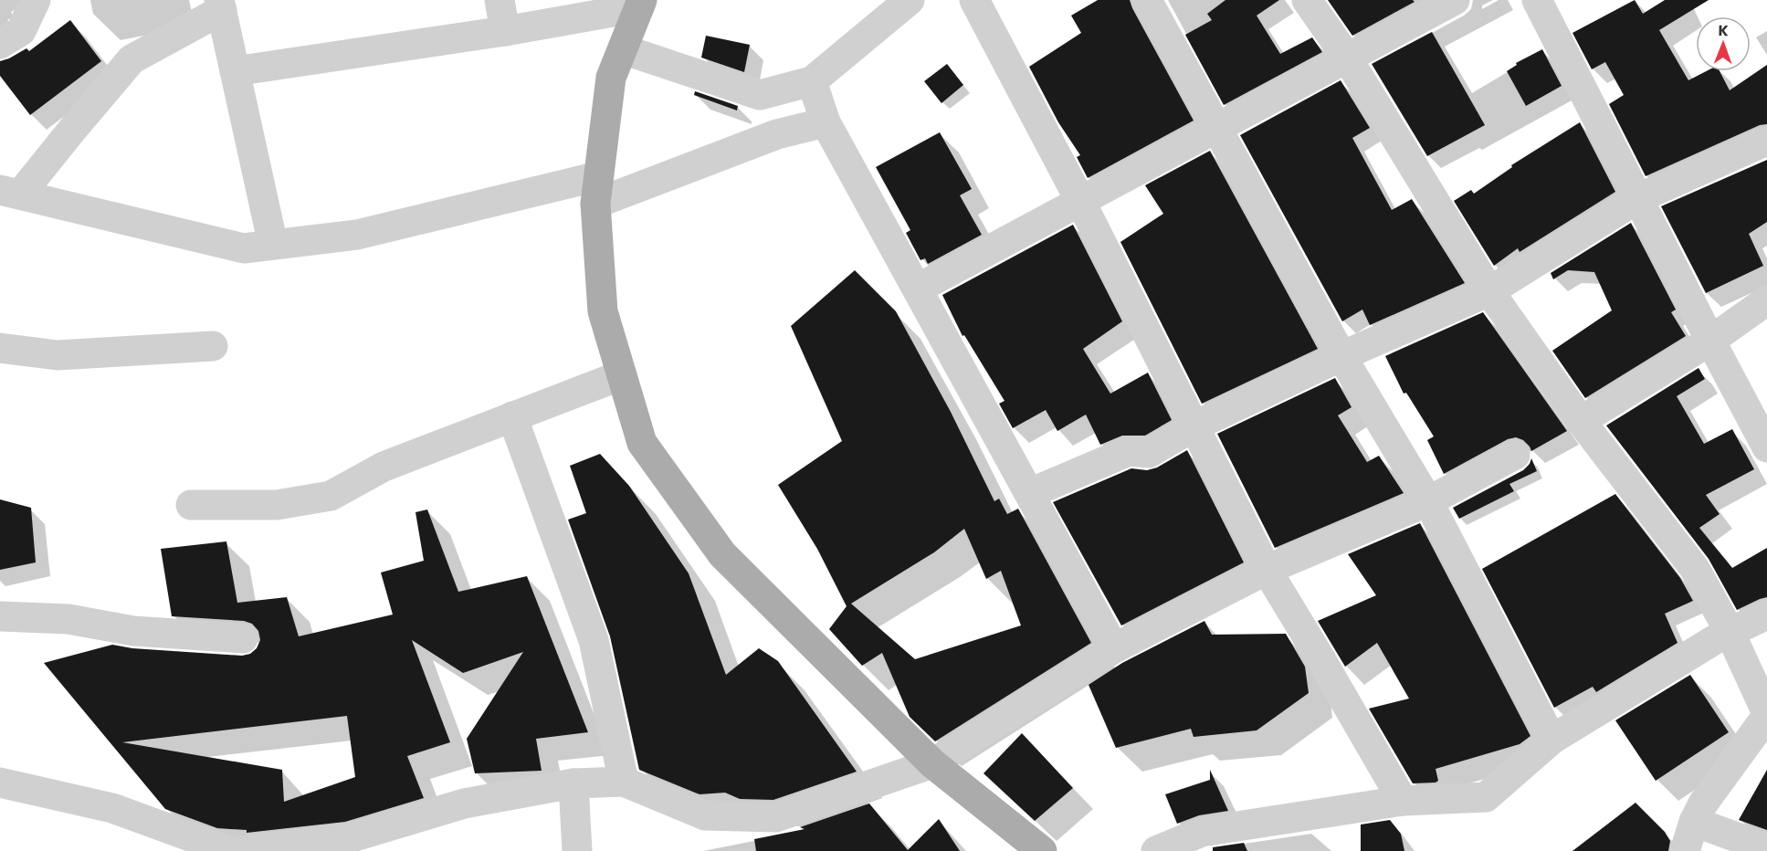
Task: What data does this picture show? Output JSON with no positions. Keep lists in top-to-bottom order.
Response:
{
  "north": "top"
}
